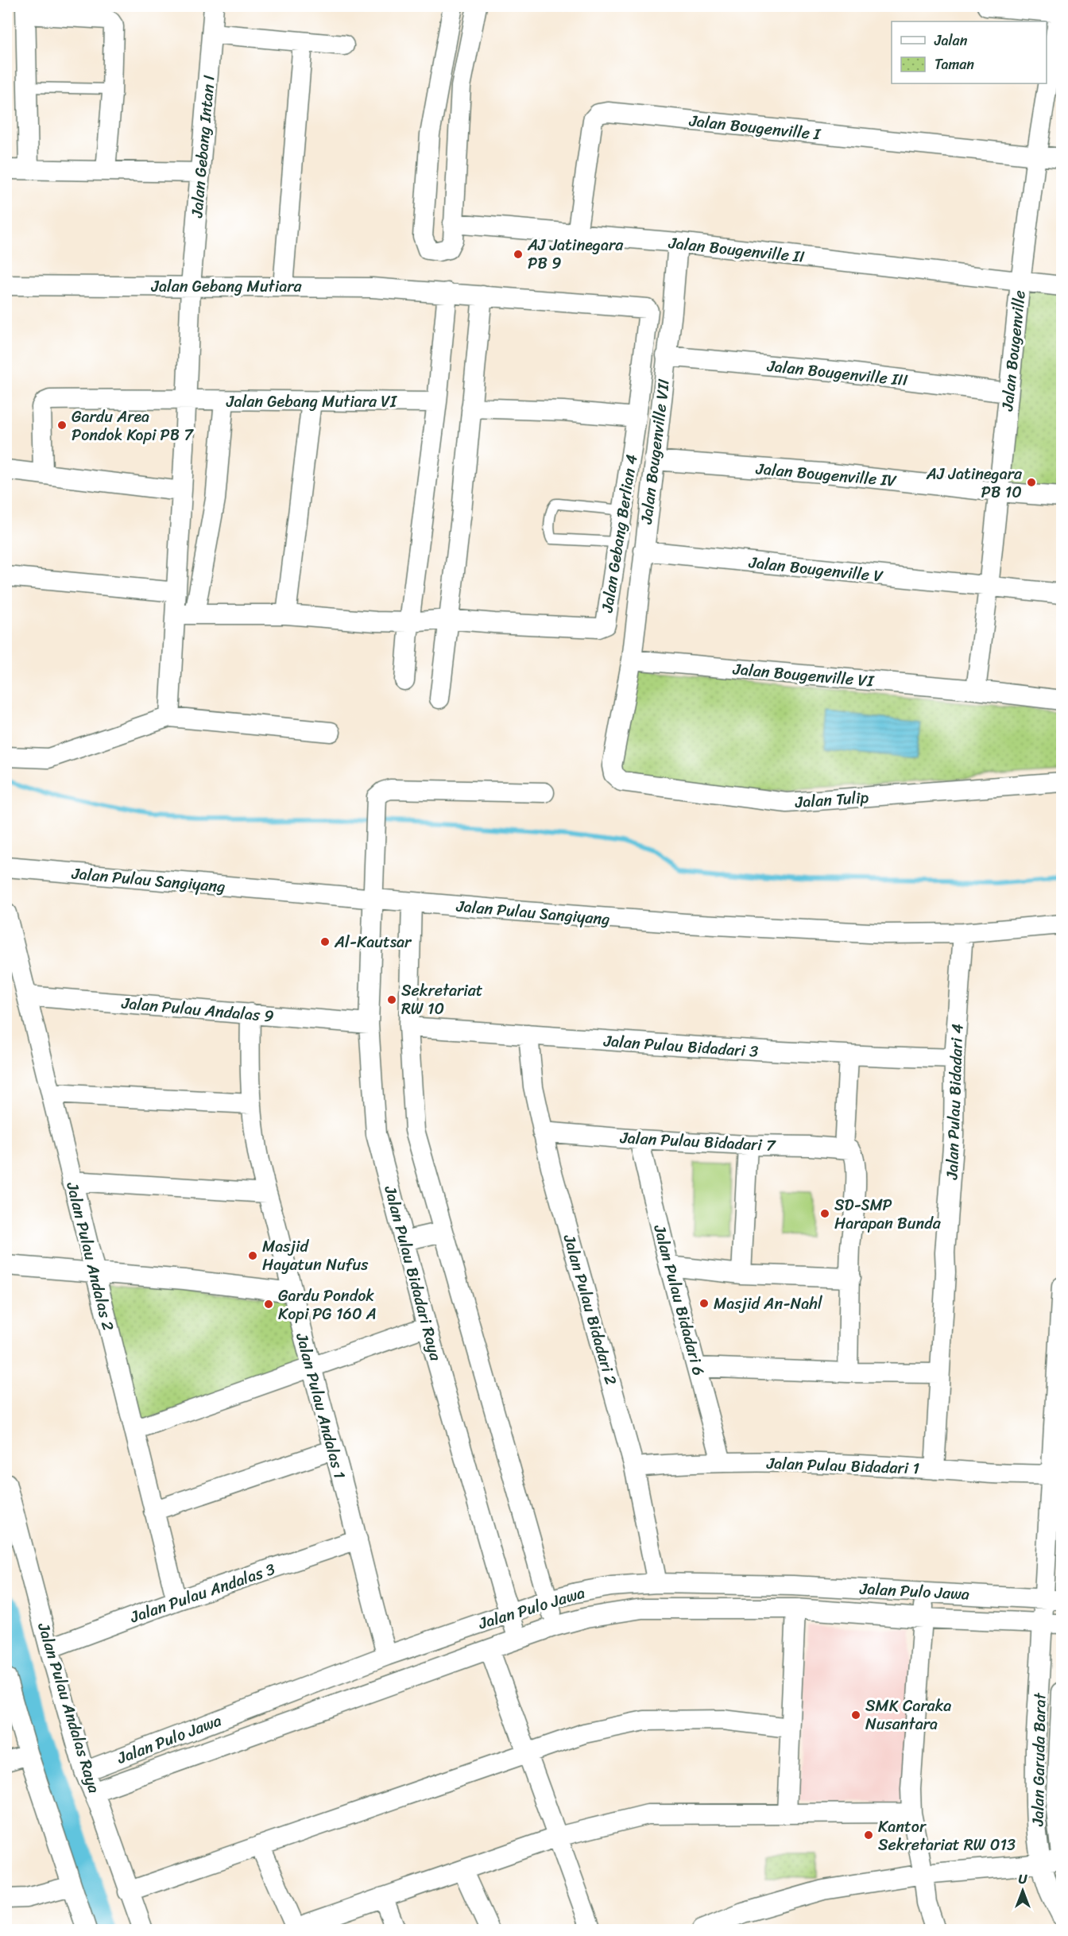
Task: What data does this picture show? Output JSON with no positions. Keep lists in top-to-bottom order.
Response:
{
  "streets": {
    "street": [
      "Jalan Bougenville I",
      "Jalan Gebang Intan I",
      "Jalan Bougenville II",
      "Jalan Gebang Mutiara",
      "Jalan Bougenville",
      "Jalan Bougenville III",
      "Jalan Gebang Mutiara VI",
      "Jalan Bougenville VII",
      "Jalan Bougenville IV",
      "Jalan Gebang Berlian 4",
      "Jalan Bougenville V",
      "Jalan Bougenville VI",
      "Jalan Tulip",
      "Jalan Pulau Sangiyang",
      "Jalan Pulau Andalas 9",
      "Jalan Pulau Bidadari 3",
      "Jalan Pulau Bidadari 4",
      "Jalan Pulau Bidadari 7",
      "Jalan Pulau Andalas 2",
      "Jalan Pulau Bidadari Raya",
      "Jalan Pulau Bidadari 6",
      "Jalan Pulau Bidadari 2",
      "Jalan Pulau Andalas 1",
      "Jalan Pulau Bidadari 1",
      "Jalan Pulo Jawa",
      "Jalan Pulau Andalas 3",
      "Jalan Pulau Andalas Raya",
      "Jalan Garuda Barat"
    ]
  },
  "crossings": [
    ["Jalan Bougenville I", "Jalan Bougenville II"],
    ["Jalan Bougenville I", "Jalan Bougenville"],
    ["Jalan Gebang Intan I", "Jalan Gebang Mutiara"],
    ["Jalan Gebang Intan I", "Jalan Gebang Mutiara VI"],
    ["Jalan Gebang Intan I", "Jalan Gebang Berlian 4"],
    ["Jalan Bougenville II", "Jalan Bougenville"],
    ["Jalan Bougenville II", "Jalan Bougenville VII"],
    ["Jalan Gebang Mutiara", "Jalan Gebang Berlian 4"],
    ["Jalan Bougenville", "Jalan Bougenville III"],
    ["Jalan Bougenville", "Jalan Bougenville IV"],
    ["Jalan Bougenville", "Jalan Bougenville V"],
    ["Jalan Bougenville", "Jalan Bougenville VI"],
    ["Jalan Bougenville III", "Jalan Bougenville VII"],
    ["Jalan Bougenville VII", "Jalan Bougenville IV"],
    ["Jalan Bougenville VII", "Jalan Bougenville V"],
    ["Jalan Bougenville VII", "Jalan Bougenville VI"],
    ["Jalan Bougenville VII", "Jalan Tulip"],
    ["Jalan Pulau Sangiyang", "Jalan Pulau Bidadari 4"],
    ["Jalan Pulau Sangiyang", "Jalan Pulau Bidadari Raya"],
    ["Jalan Pulau Andalas 9", "Jalan Pulau Andalas 2"],
    ["Jalan Pulau Andalas 9", "Jalan Pulau Bidadari Raya"],
    ["Jalan Pulau Andalas 9", "Jalan Pulau Andalas 1"],
    ["Jalan Pulau Bidadari 3", "Jalan Pulau Bidadari 4"],
    ["Jalan Pulau Bidadari 3", "Jalan Pulau Bidadari 2"],
    ["Jalan Pulau Bidadari 4", "Jalan Pulau Bidadari 1"],
    ["Jalan Pulau Bidadari 7", "Jalan Pulau Bidadari 6"],
    ["Jalan Pulau Bidadari 7", "Jalan Pulau Bidadari 2"],
    ["Jalan Pulau Andalas 2", "Jalan Pulau Andalas 3"],
    ["Jalan Pulau Bidadari Raya", "Jalan Pulo Jawa"],
    ["Jalan Pulau Bidadari 6", "Jalan Pulau Bidadari 1"],
    ["Jalan Pulau Bidadari 2", "Jalan Pulau Bidadari 1"],
    ["Jalan Pulau Bidadari 2", "Jalan Pulo Jawa"],
    ["Jalan Pulau Andalas 1", "Jalan Pulo Jawa"],
    ["Jalan Pulau Andalas 1", "Jalan Pulau Andalas 3"],
    ["Jalan Pulau Bidadari 1", "Jalan Garuda Barat"],
    ["Jalan Pulo Jawa", "Jalan Pulau Andalas Raya"],
    ["Jalan Pulo Jawa", "Jalan Garuda Barat"],
    ["Jalan Pulau Andalas 3", "Jalan Pulau Andalas Raya"]
  ],
  "places": [
    "AJ Jatinegara PB 9",
    "Gardu Area Pondok Kopi PB 7",
    "AJ Jatinegara PB 10",
    "Al-Kautsar",
    "Sekretariat RW 10",
    "SD-SMP Harapan Bunda",
    "Masjid Hayatun Nufus",
    "Masjid An-Nahl",
    "Gardu Pondok Kopi PG 160 A",
    "SMK Caraka Nusantara",
    "Kantor Sekretariat RW 013"
  ],
  "legend": ["Jalan", "Taman"],
  "north": "top"
}
